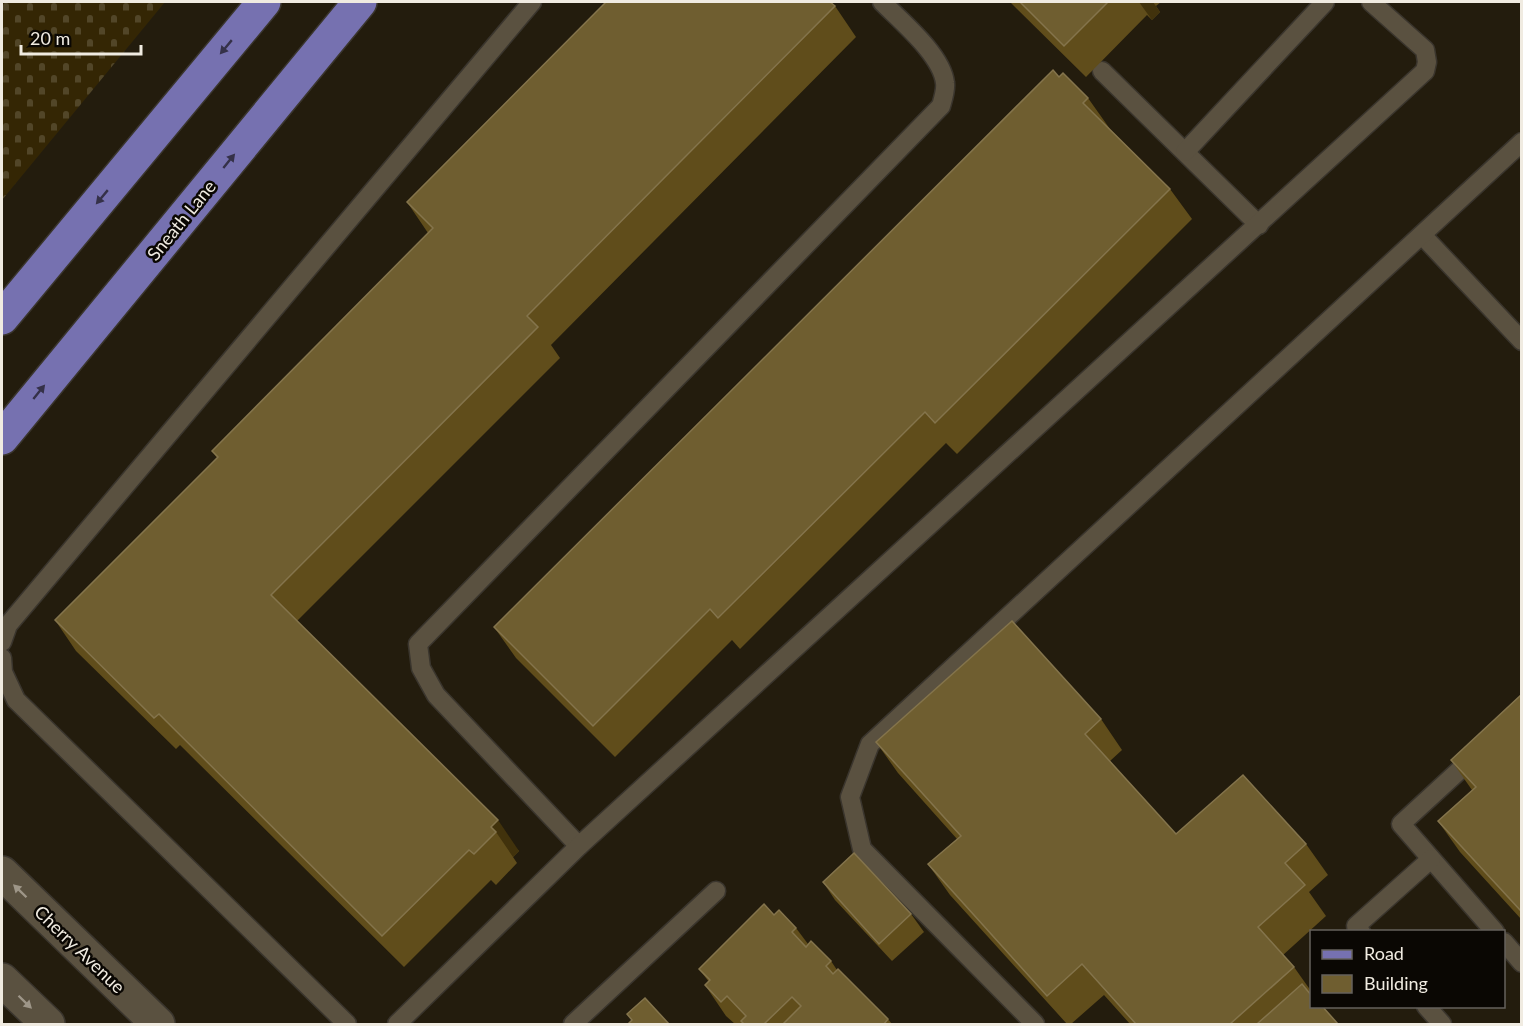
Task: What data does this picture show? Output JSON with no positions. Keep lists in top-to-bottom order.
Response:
{
  "streets": {
    "main road": ["Sneath Lane"],
    "street": ["Cherry Avenue"]
  },
  "one_way": ["Cherry Avenue"],
  "legend": ["Road", "Building"],
  "scale_bar": "20 m"
}
